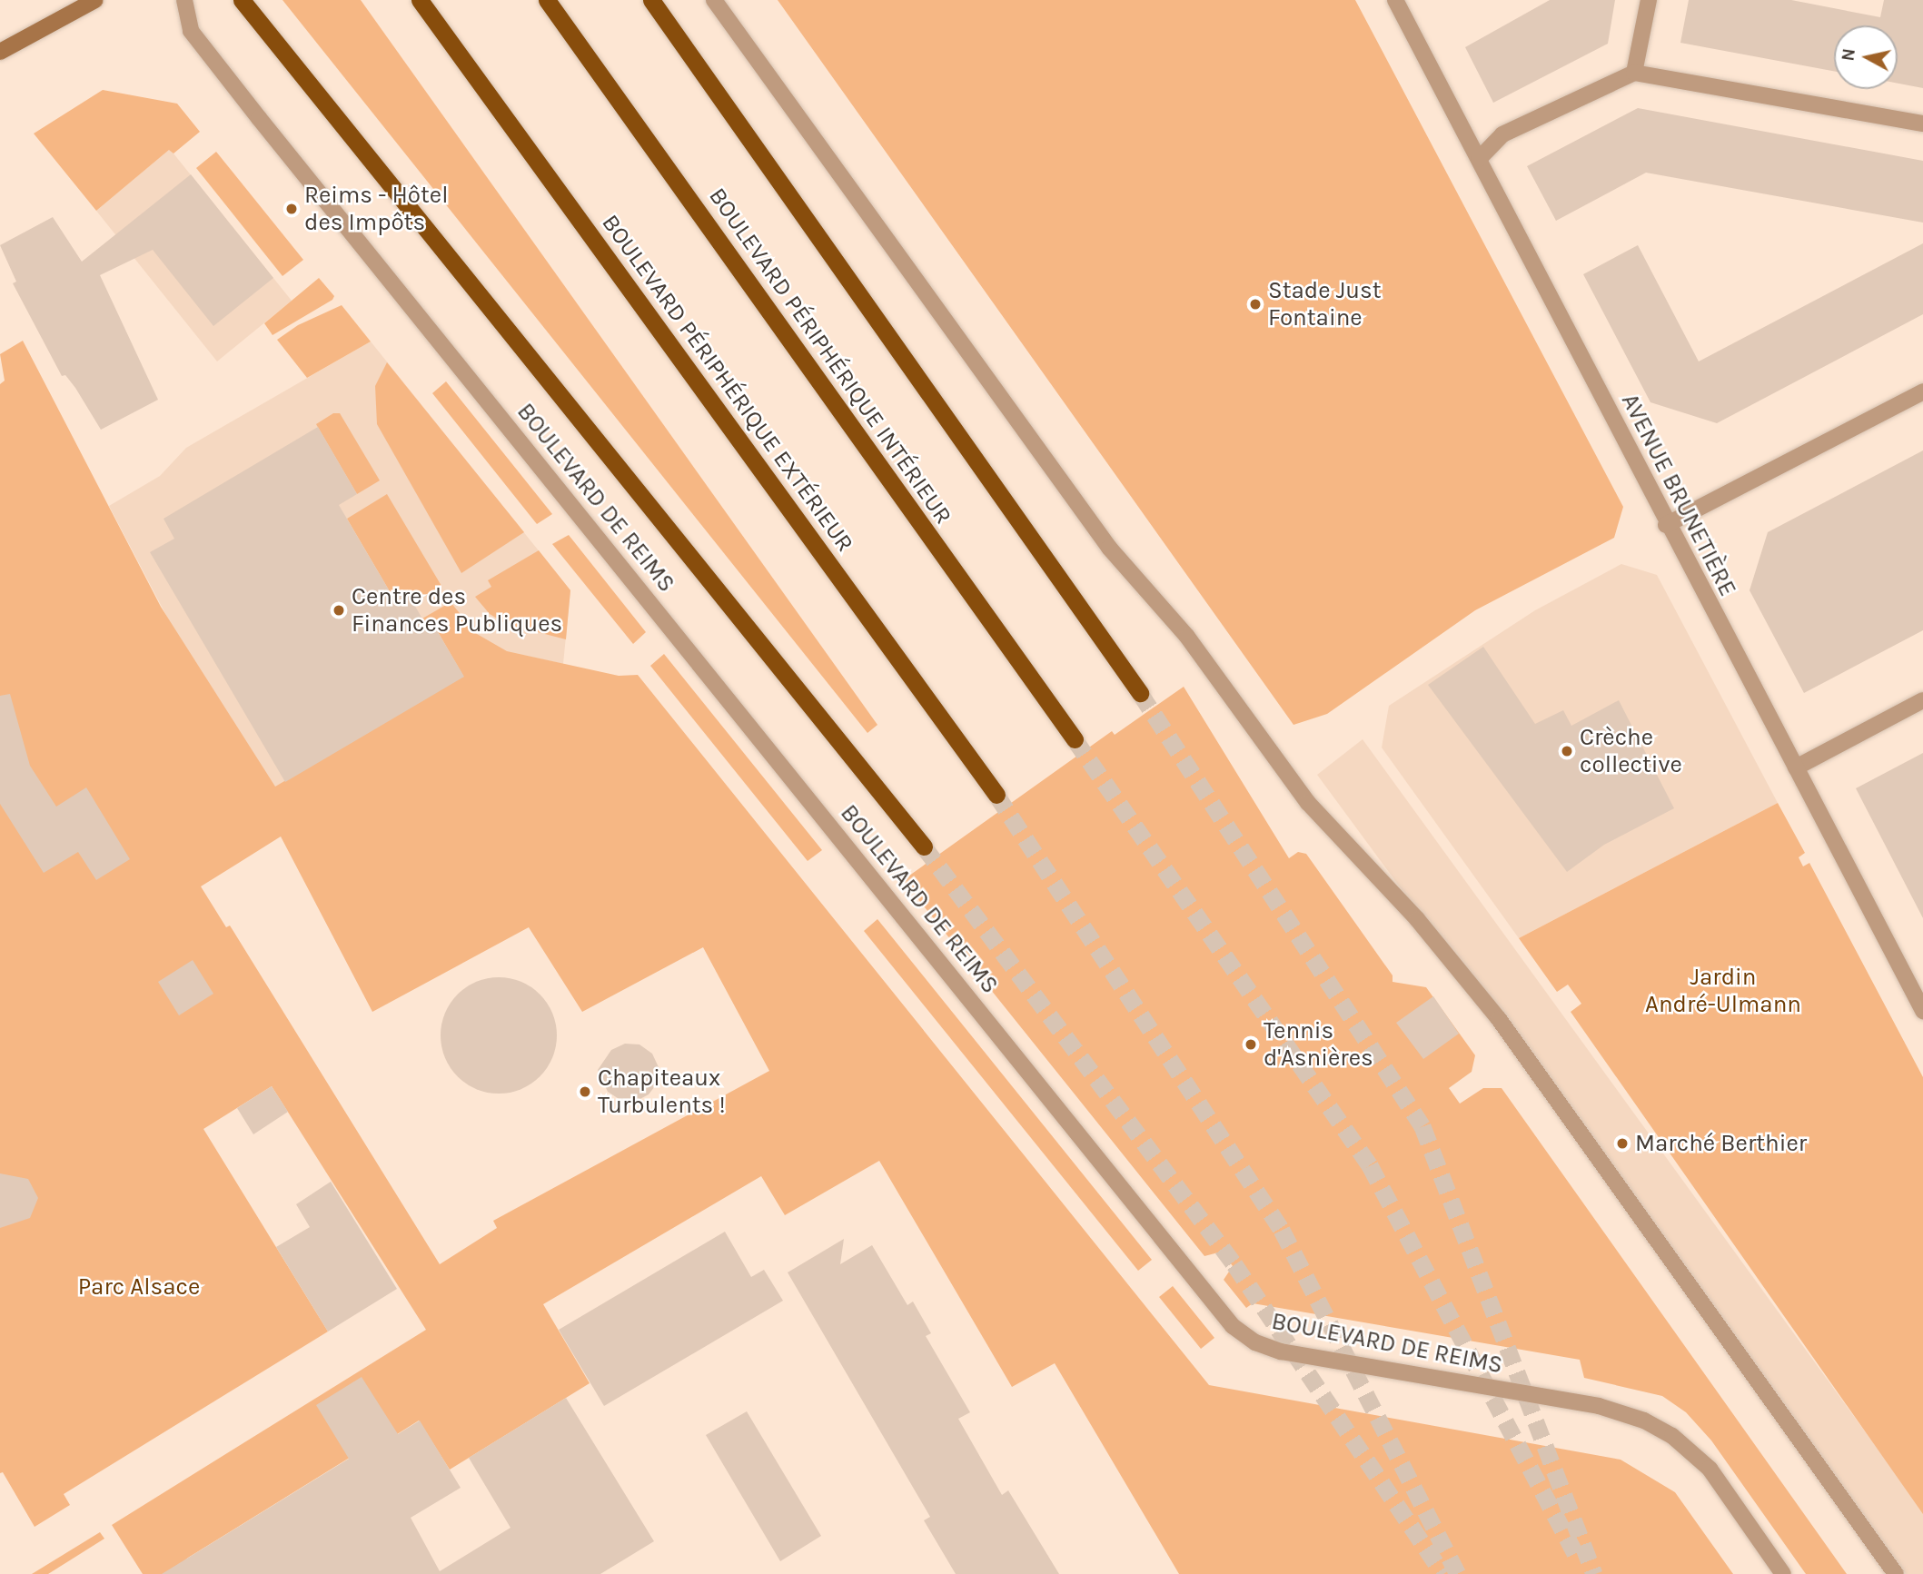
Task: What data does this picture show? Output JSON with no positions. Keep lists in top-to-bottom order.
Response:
{
  "streets": {
    "highway": ["BOULEVARD PÉRIPHÉRIQUE INTÉRIEUR", "BOULEVARD PÉRIPHÉRIQUE EXTÉRIEUR"],
    "street": ["AVENUE BRUNETIÈRE", "BOULEVARD DE REIMS"]
  },
  "parks": ["Jardin André-Ulmann", "Parc Alsace"],
  "places": [
    "Reims - Hôtel des Impôts",
    "Stade Just Fontaine",
    "Centre des Finances Publiques",
    "Crèche collective",
    "Tennis d'Asnières",
    "Chapiteaux Turbulents !",
    "Marché Berthier"
  ],
  "north": "left"
}
